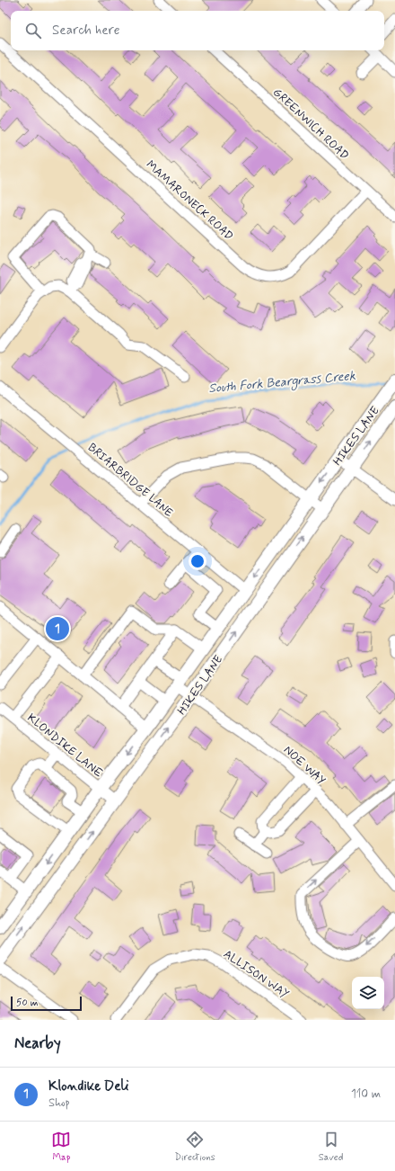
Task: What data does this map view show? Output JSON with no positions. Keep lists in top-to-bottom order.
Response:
{
  "streets": {
    "main road": ["HIKES LANE"],
    "street": [
      "GREENWICH ROAD",
      "MAMARONECK ROAD",
      "BRIARBRIDGE LANE",
      "KLONDIKE LANE",
      "NOE WAY",
      "ALLISON WAY"
    ]
  },
  "crossings": [
    ["GREENWICH ROAD", "MAMARONECK ROAD"],
    ["HIKES LANE", "BRIARBRIDGE LANE"],
    ["HIKES LANE", "KLONDIKE LANE"],
    ["HIKES LANE", "NOE WAY"]
  ],
  "water": ["South Fork Beargrass Creek"],
  "scale_bar": "50 m",
  "page": {
    "search": "Search here",
    "pins": "1",
    "scale": "50 m",
    "heading": "Nearby",
    "list": [
      {
        "mark": "1",
        "name": "Klondike Deli",
        "note": "Shop",
        "value": "110 m"
      }
    ],
    "nav": ["Map", "Directions", "Saved"]
  }
}
